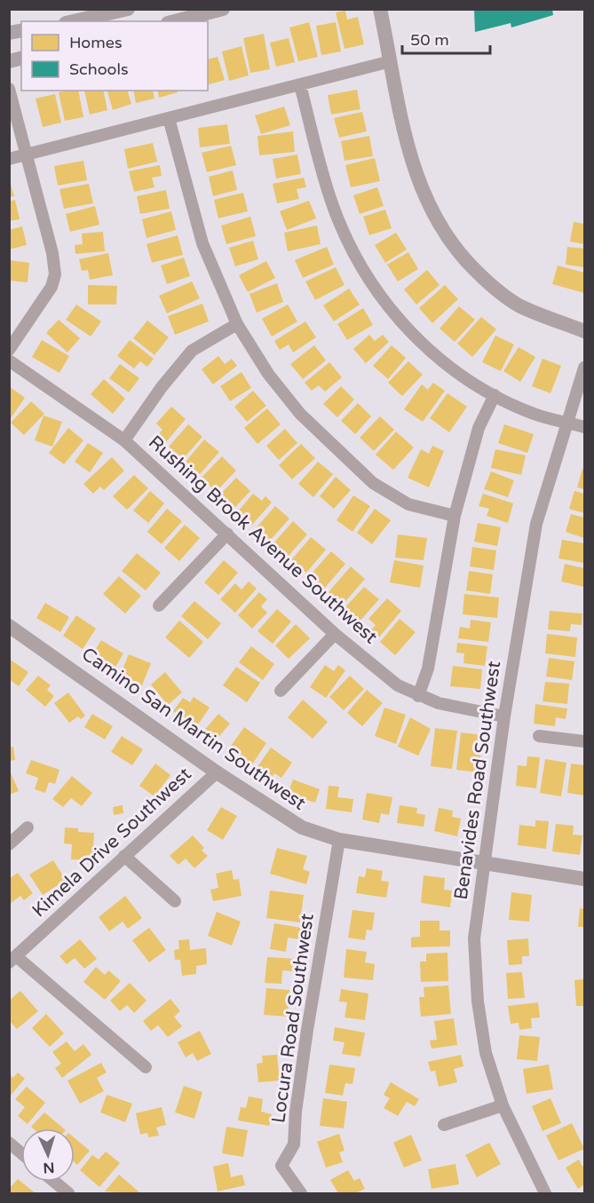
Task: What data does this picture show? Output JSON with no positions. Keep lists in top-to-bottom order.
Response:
{
  "streets": {
    "street": [
      "Rushing Brook Avenue Southwest",
      "Camino San Martin Southwest",
      "Benavides Road Southwest",
      "Kimela Drive Southwest",
      "Locura Road Southwest"
    ]
  },
  "crossings": [
    ["Rushing Brook Avenue Southwest", "Benavides Road Southwest"],
    ["Camino San Martin Southwest", "Benavides Road Southwest"],
    ["Camino San Martin Southwest", "Kimela Drive Southwest"],
    ["Camino San Martin Southwest", "Locura Road Southwest"]
  ],
  "legend": ["Homes", "Schools"],
  "scale_bar": "50 m",
  "north": "bottom"
}
